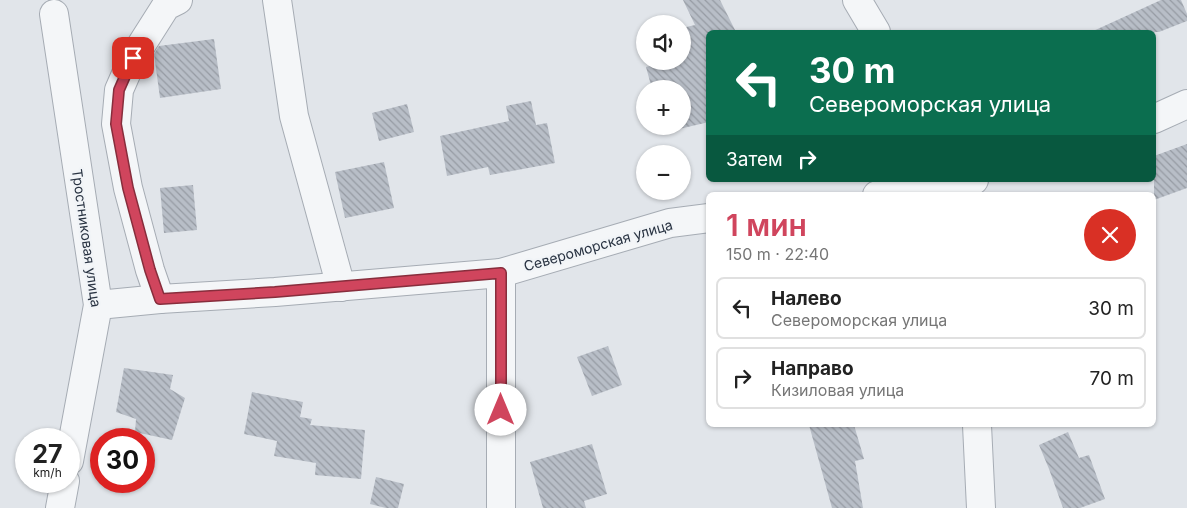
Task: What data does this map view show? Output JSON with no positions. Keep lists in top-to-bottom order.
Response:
{
  "streets": {
    "street": ["Тростниковая улица", "Североморская улица"]
  },
  "crossings": [
    ["Тростниковая улица", "Североморская улица"]
  ],
  "page": {
    "map_buttons": ["+", "−"],
    "turn": ["30 m", "Североморская улица"],
    "then": "Затем",
    "heading": ["1 мин", "150 m · 22:40"],
    "list": [
      {
        "name": "Налево",
        "note": "Североморская улица",
        "value": "30 m"
      },
      {
        "name": "Направо",
        "note": "Кизиловая улица",
        "value": "70 m"
      }
    ],
    "speed": "27 km/h",
    "limit": "30"
  }
}
